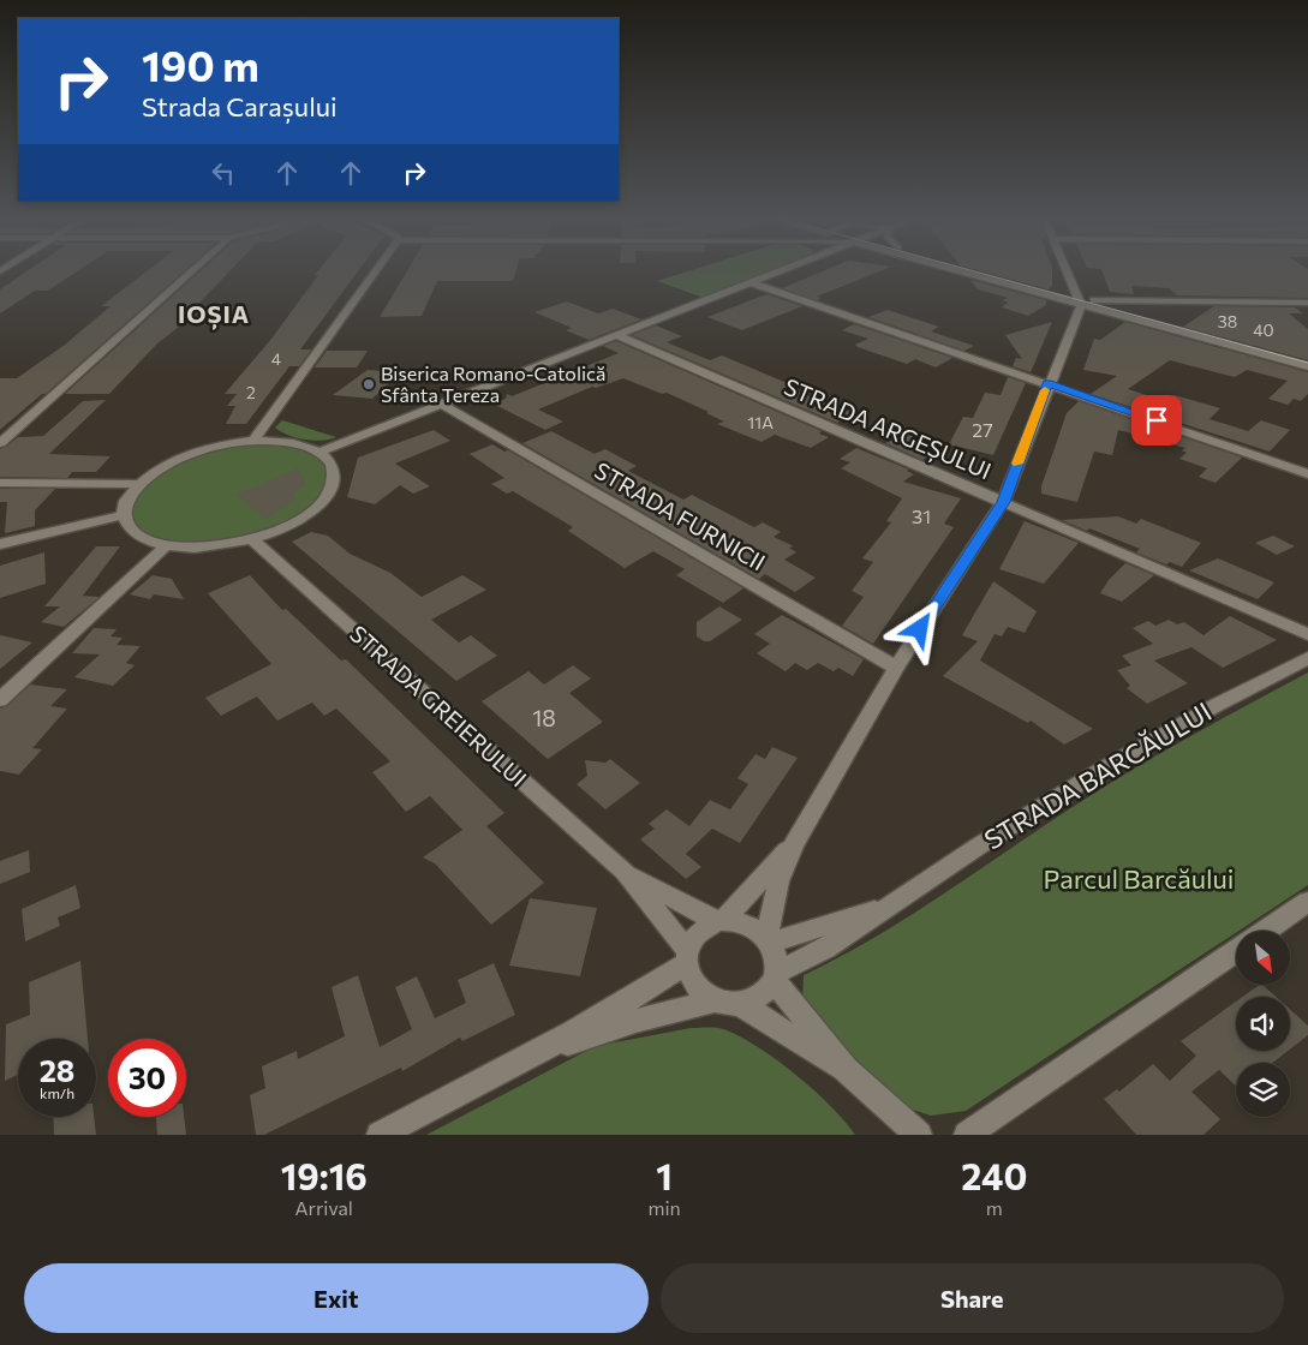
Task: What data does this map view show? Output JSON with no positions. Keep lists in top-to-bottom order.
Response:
{
  "streets": {
    "street": [
      "STRADA ARGEȘULUI",
      "STRADA FURNICII",
      "STRADA GREIERULUI",
      "STRADA BARCĂULUI"
    ]
  },
  "crossings": [
    ["STRADA GREIERULUI", "STRADA BARCĂULUI"]
  ],
  "districts": ["IOȘIA"],
  "parks": ["Parcul Barcăului"],
  "places": ["Biserica Romano-Catolică Sfânta Tereza"],
  "house_numbers": [
    "38",
    "40",
    "4",
    "2",
    "11A",
    "27",
    "31",
    "18"
  ],
  "north": "bottom right",
  "page": {
    "turn": ["190 m", "Strada Carașului"],
    "speed": "28 km/h",
    "limit": "30",
    "eta": [
      "19:16",
      "Arrival",
      "1",
      "min",
      "240",
      "m"
    ],
    "buttons": ["Exit", "Share"]
  }
}
